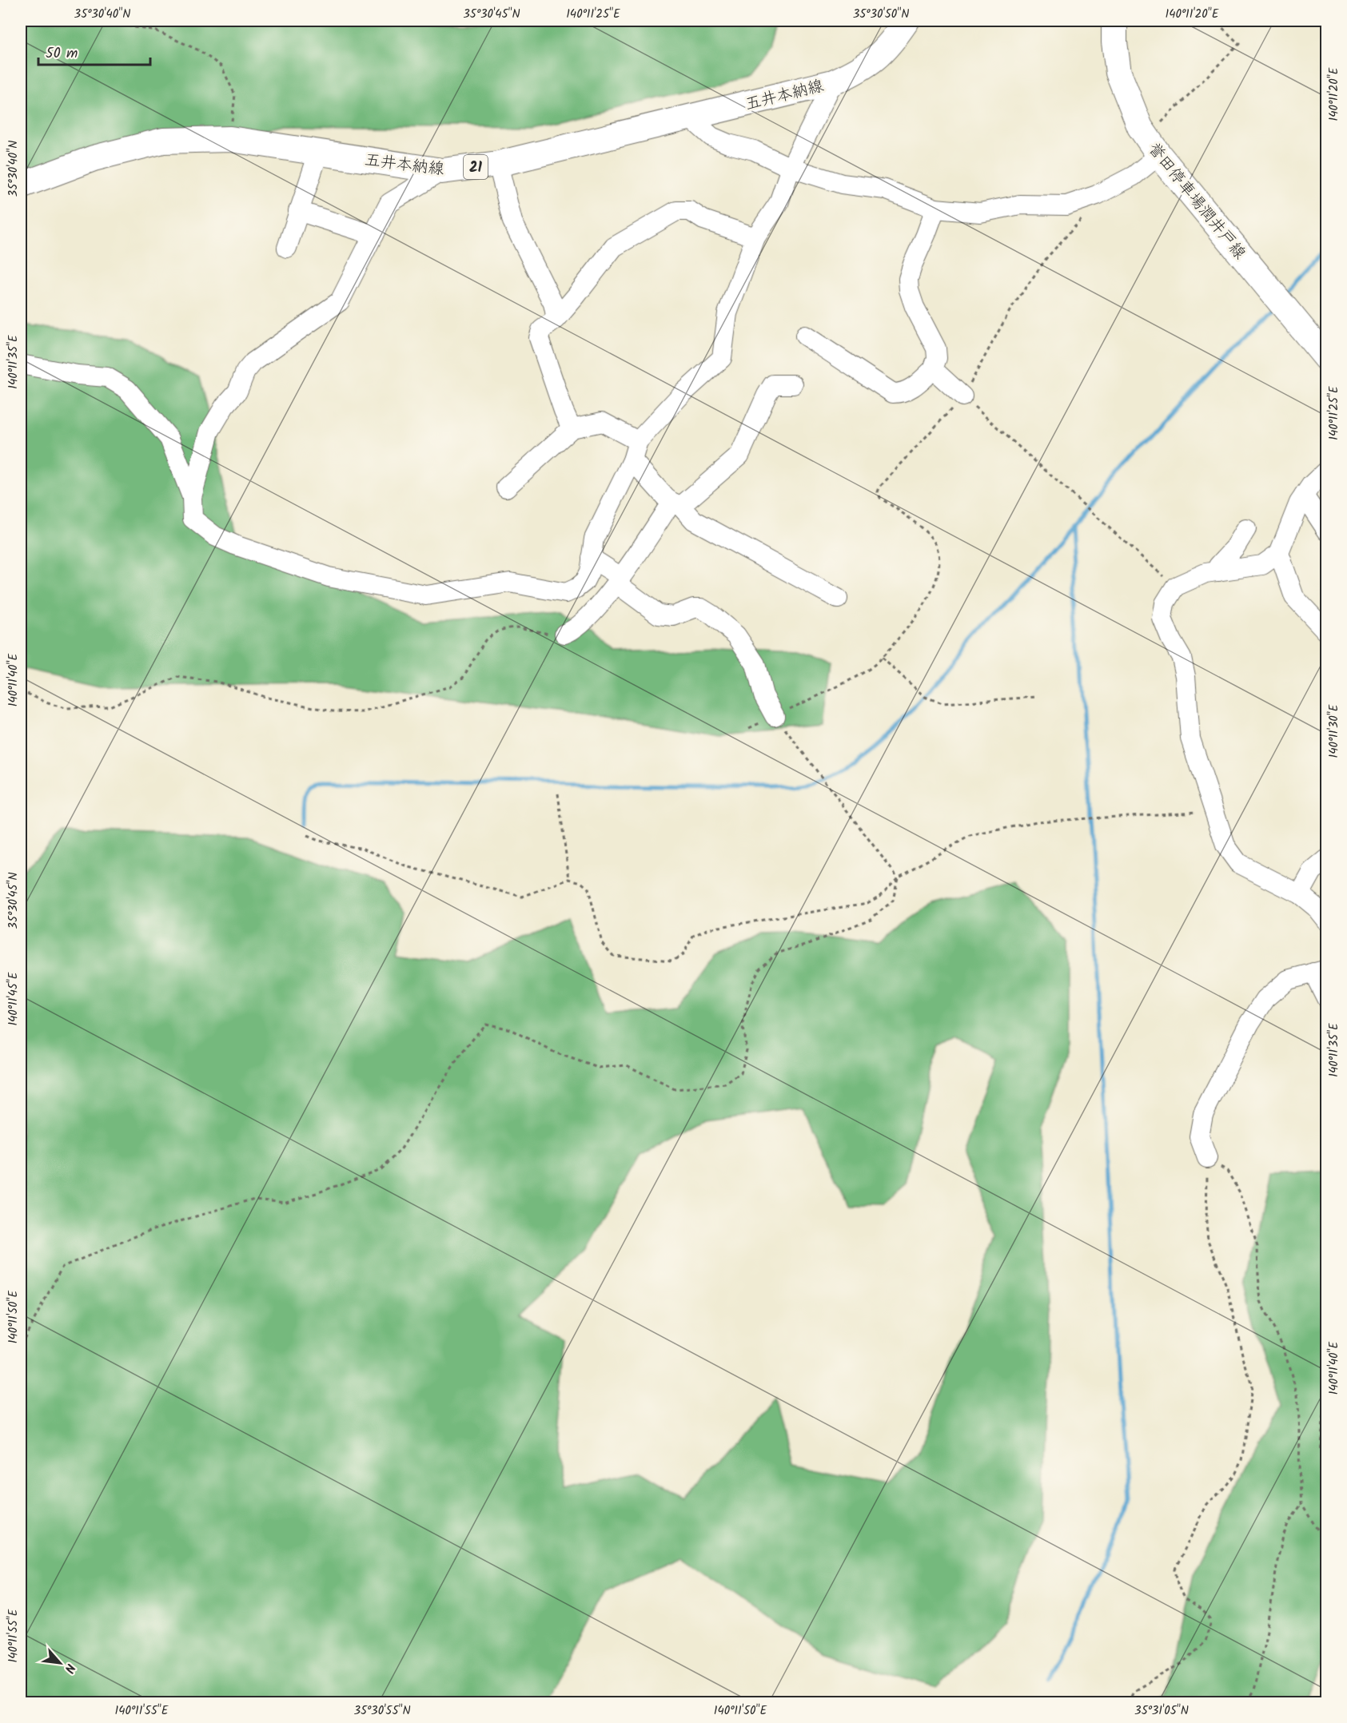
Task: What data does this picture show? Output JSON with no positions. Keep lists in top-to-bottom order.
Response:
{
  "streets": {
    "main road": ["五井本納線", "21", "誉田停車場潤井戸線"]
  },
  "scale_bar": "50 m",
  "north": "bottom right",
  "coordinates": [
    "35°30'40\"N",
    "35°30'45\"N",
    "140°11'25\"E",
    "35°30'50\"N",
    "140°11'20\"E",
    "140°11'35\"E",
    "140°11'40\"E",
    "140°11'30\"E",
    "140°11'45\"E",
    "140°11'50\"E",
    "140°11'55\"E",
    "35°30'55\"N",
    "35°31'05\"N"
  ]
}
